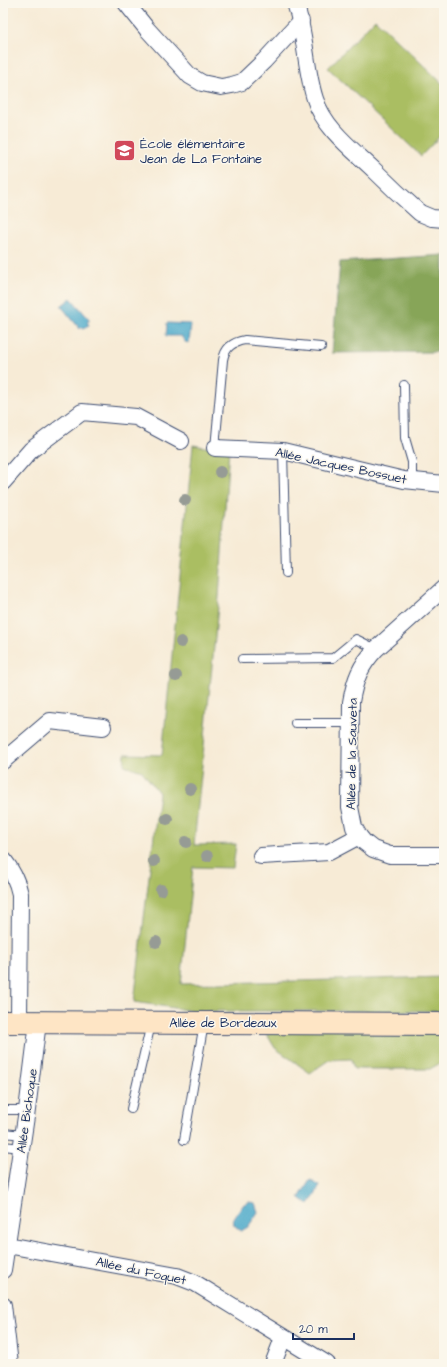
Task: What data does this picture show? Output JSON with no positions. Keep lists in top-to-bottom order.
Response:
{
  "streets": {
    "main road": ["Allée de Bordeaux"],
    "street": [
      "Allée Jacques Bossuet",
      "Allée de la Sauveta",
      "Allée Bichoque",
      "Allée du Foquet"
    ]
  },
  "crossings": [
    ["Allée de Bordeaux", "Allée Bichoque"],
    ["Allée Bichoque", "Allée du Foquet"]
  ],
  "places": {
    "school or university": ["École élémentaire Jean de La Fontaine"]
  },
  "scale_bar": "20 m"
}
